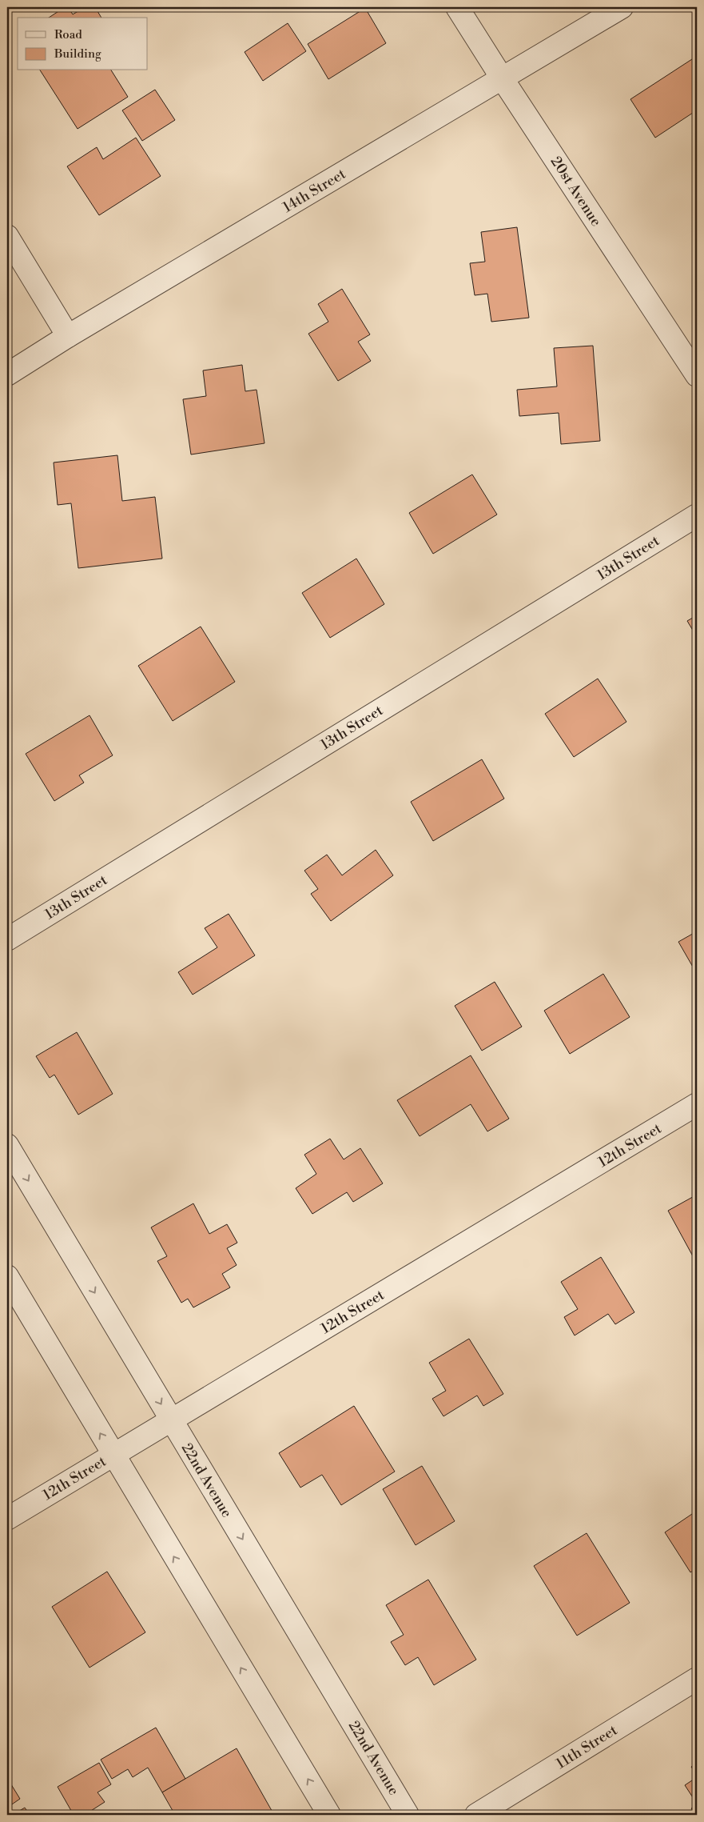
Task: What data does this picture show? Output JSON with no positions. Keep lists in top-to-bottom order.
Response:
{
  "streets": {
    "street": [
      "14th Street",
      "20st Avenue",
      "13th Street",
      "12th Street",
      "22nd Avenue",
      "11th Street"
    ]
  },
  "crossings": [
    ["14th Street", "20st Avenue"],
    ["12th Street", "22nd Avenue"]
  ],
  "legend": ["Road", "Building"]
}
